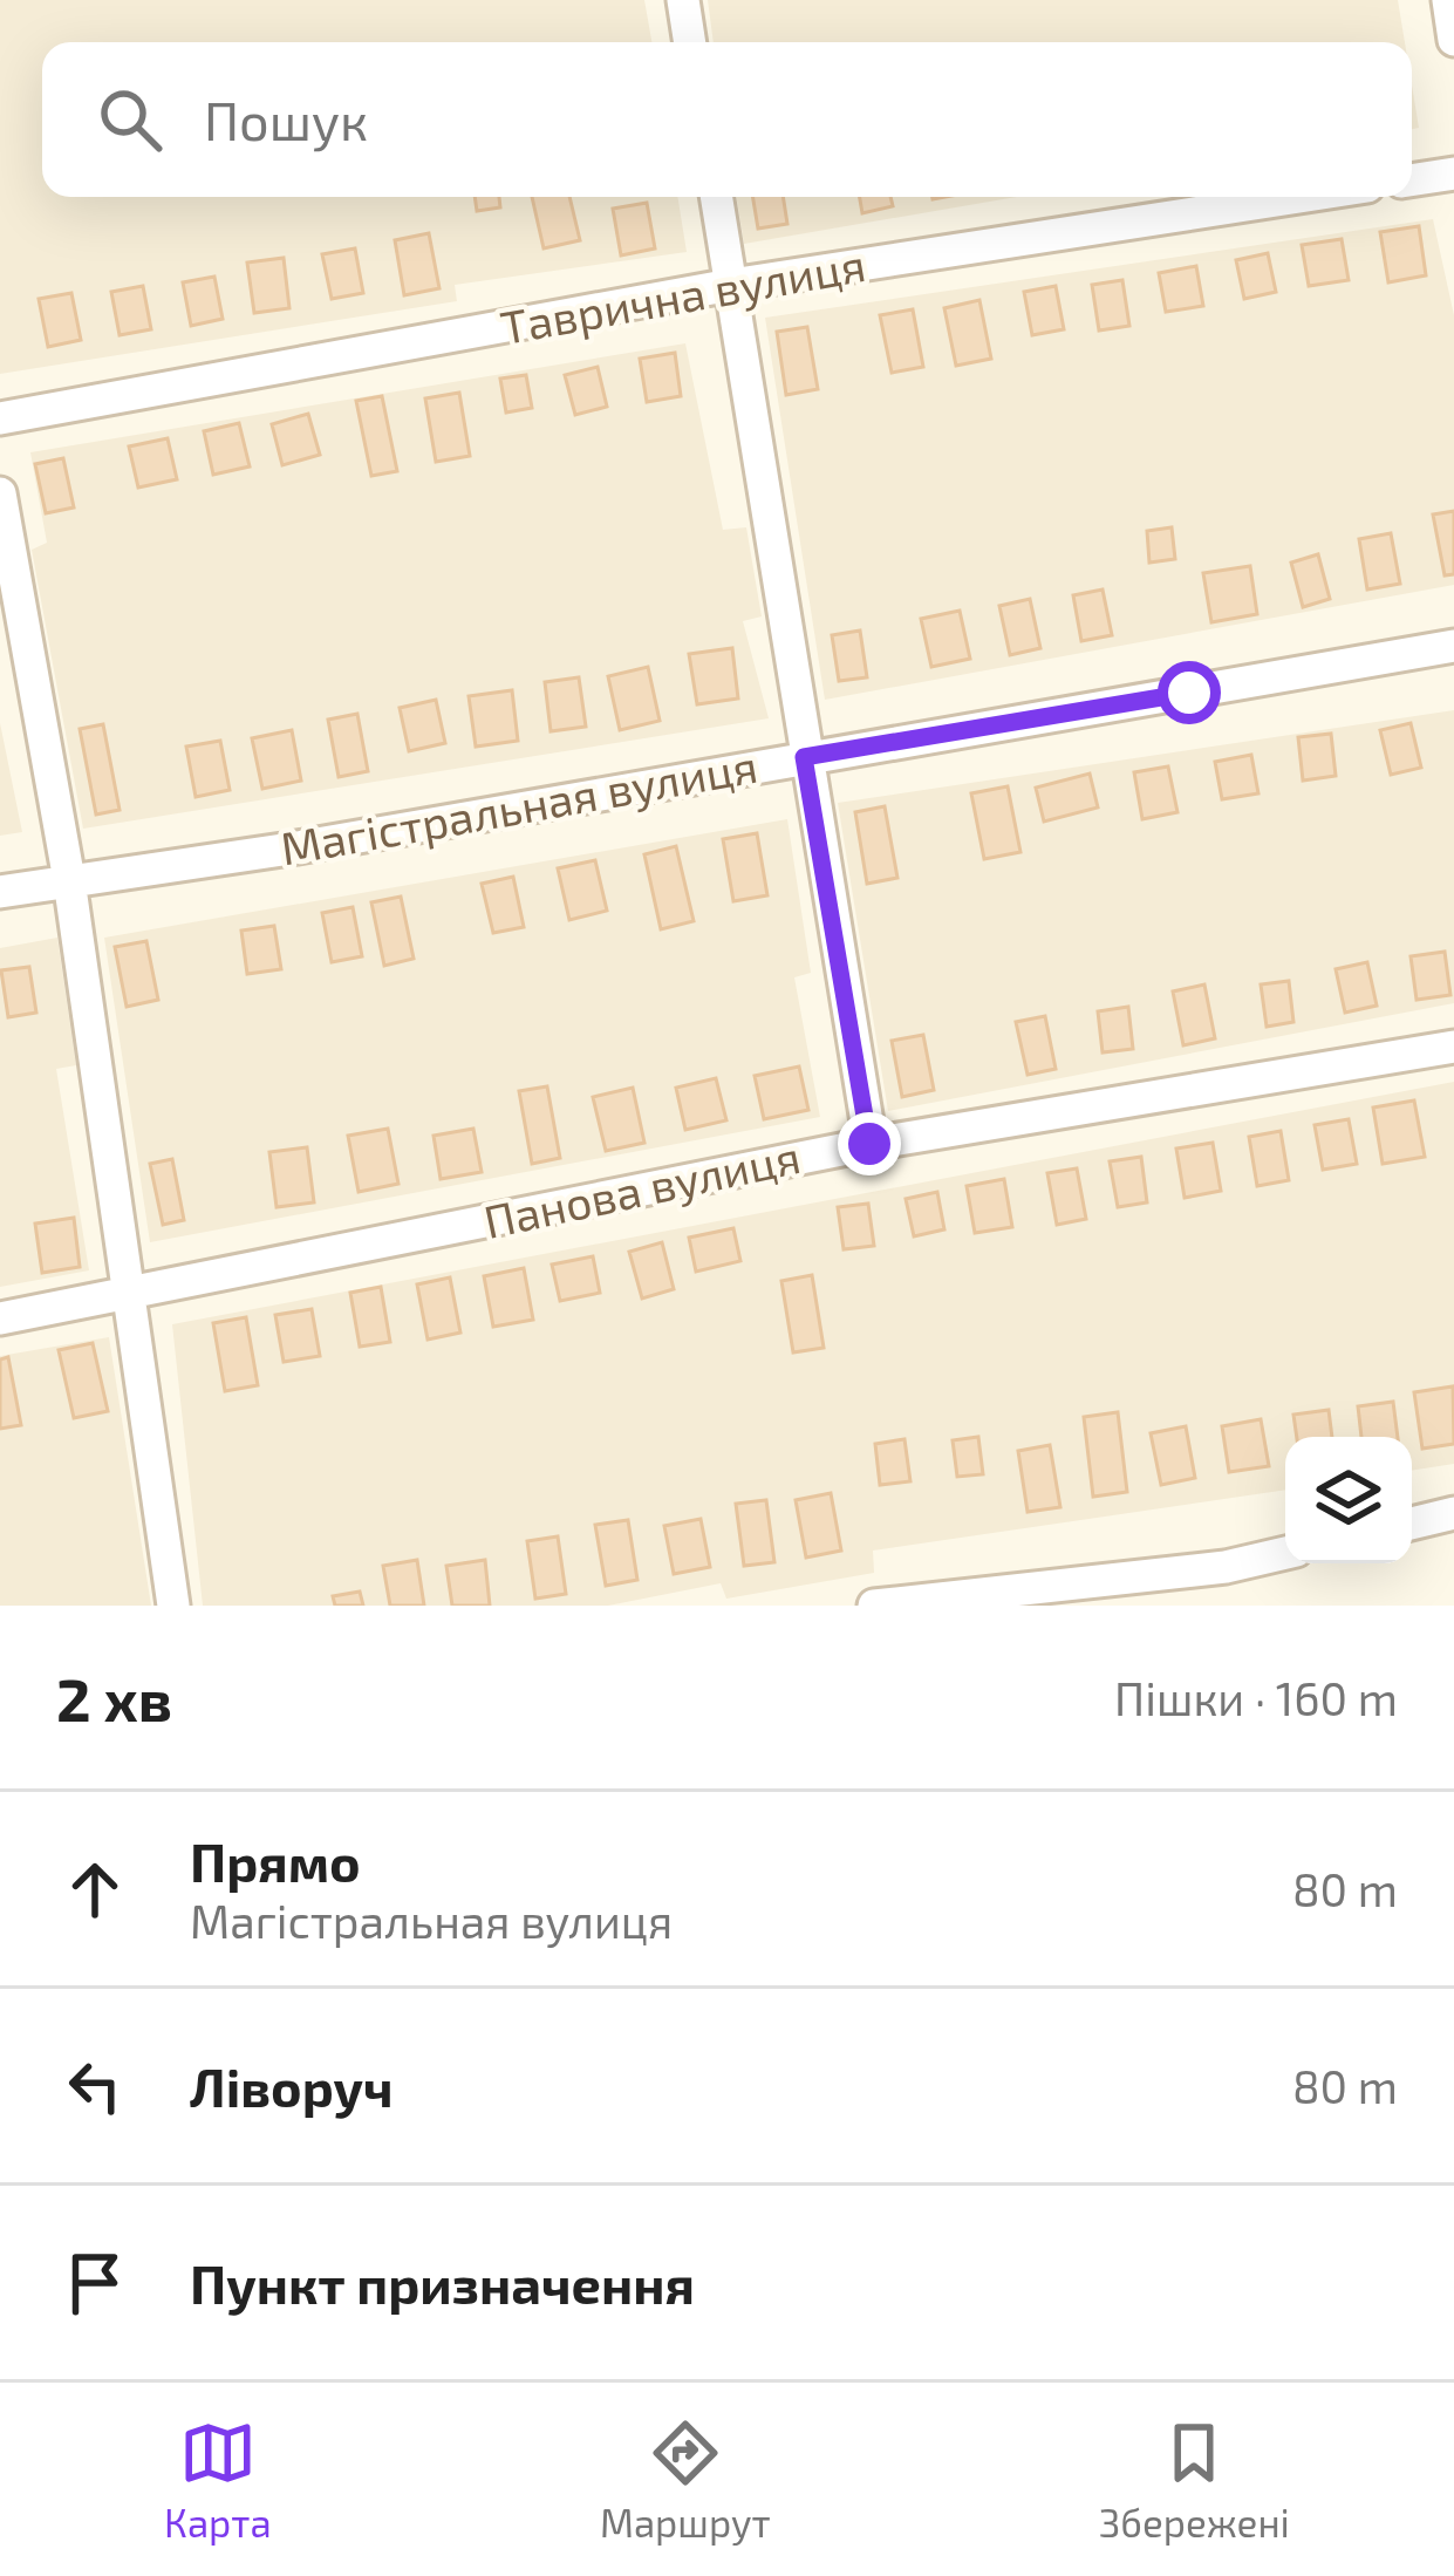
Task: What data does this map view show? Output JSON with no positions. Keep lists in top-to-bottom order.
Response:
{
  "streets": {
    "street": ["Таврична вулиця", "Магістральная вулиця", "Панова вулиця"]
  },
  "page": {
    "search": "Пошук",
    "heading": ["2 хв", "Пішки · 160 m"],
    "list": [
      ["Прямо", "Магістральная вулиця", "80 m"],
      ["Ліворуч", "80 m"],
      "Пункт призначення"
    ],
    "nav": ["Карта", "Маршрут", "Збережені"]
  }
}
